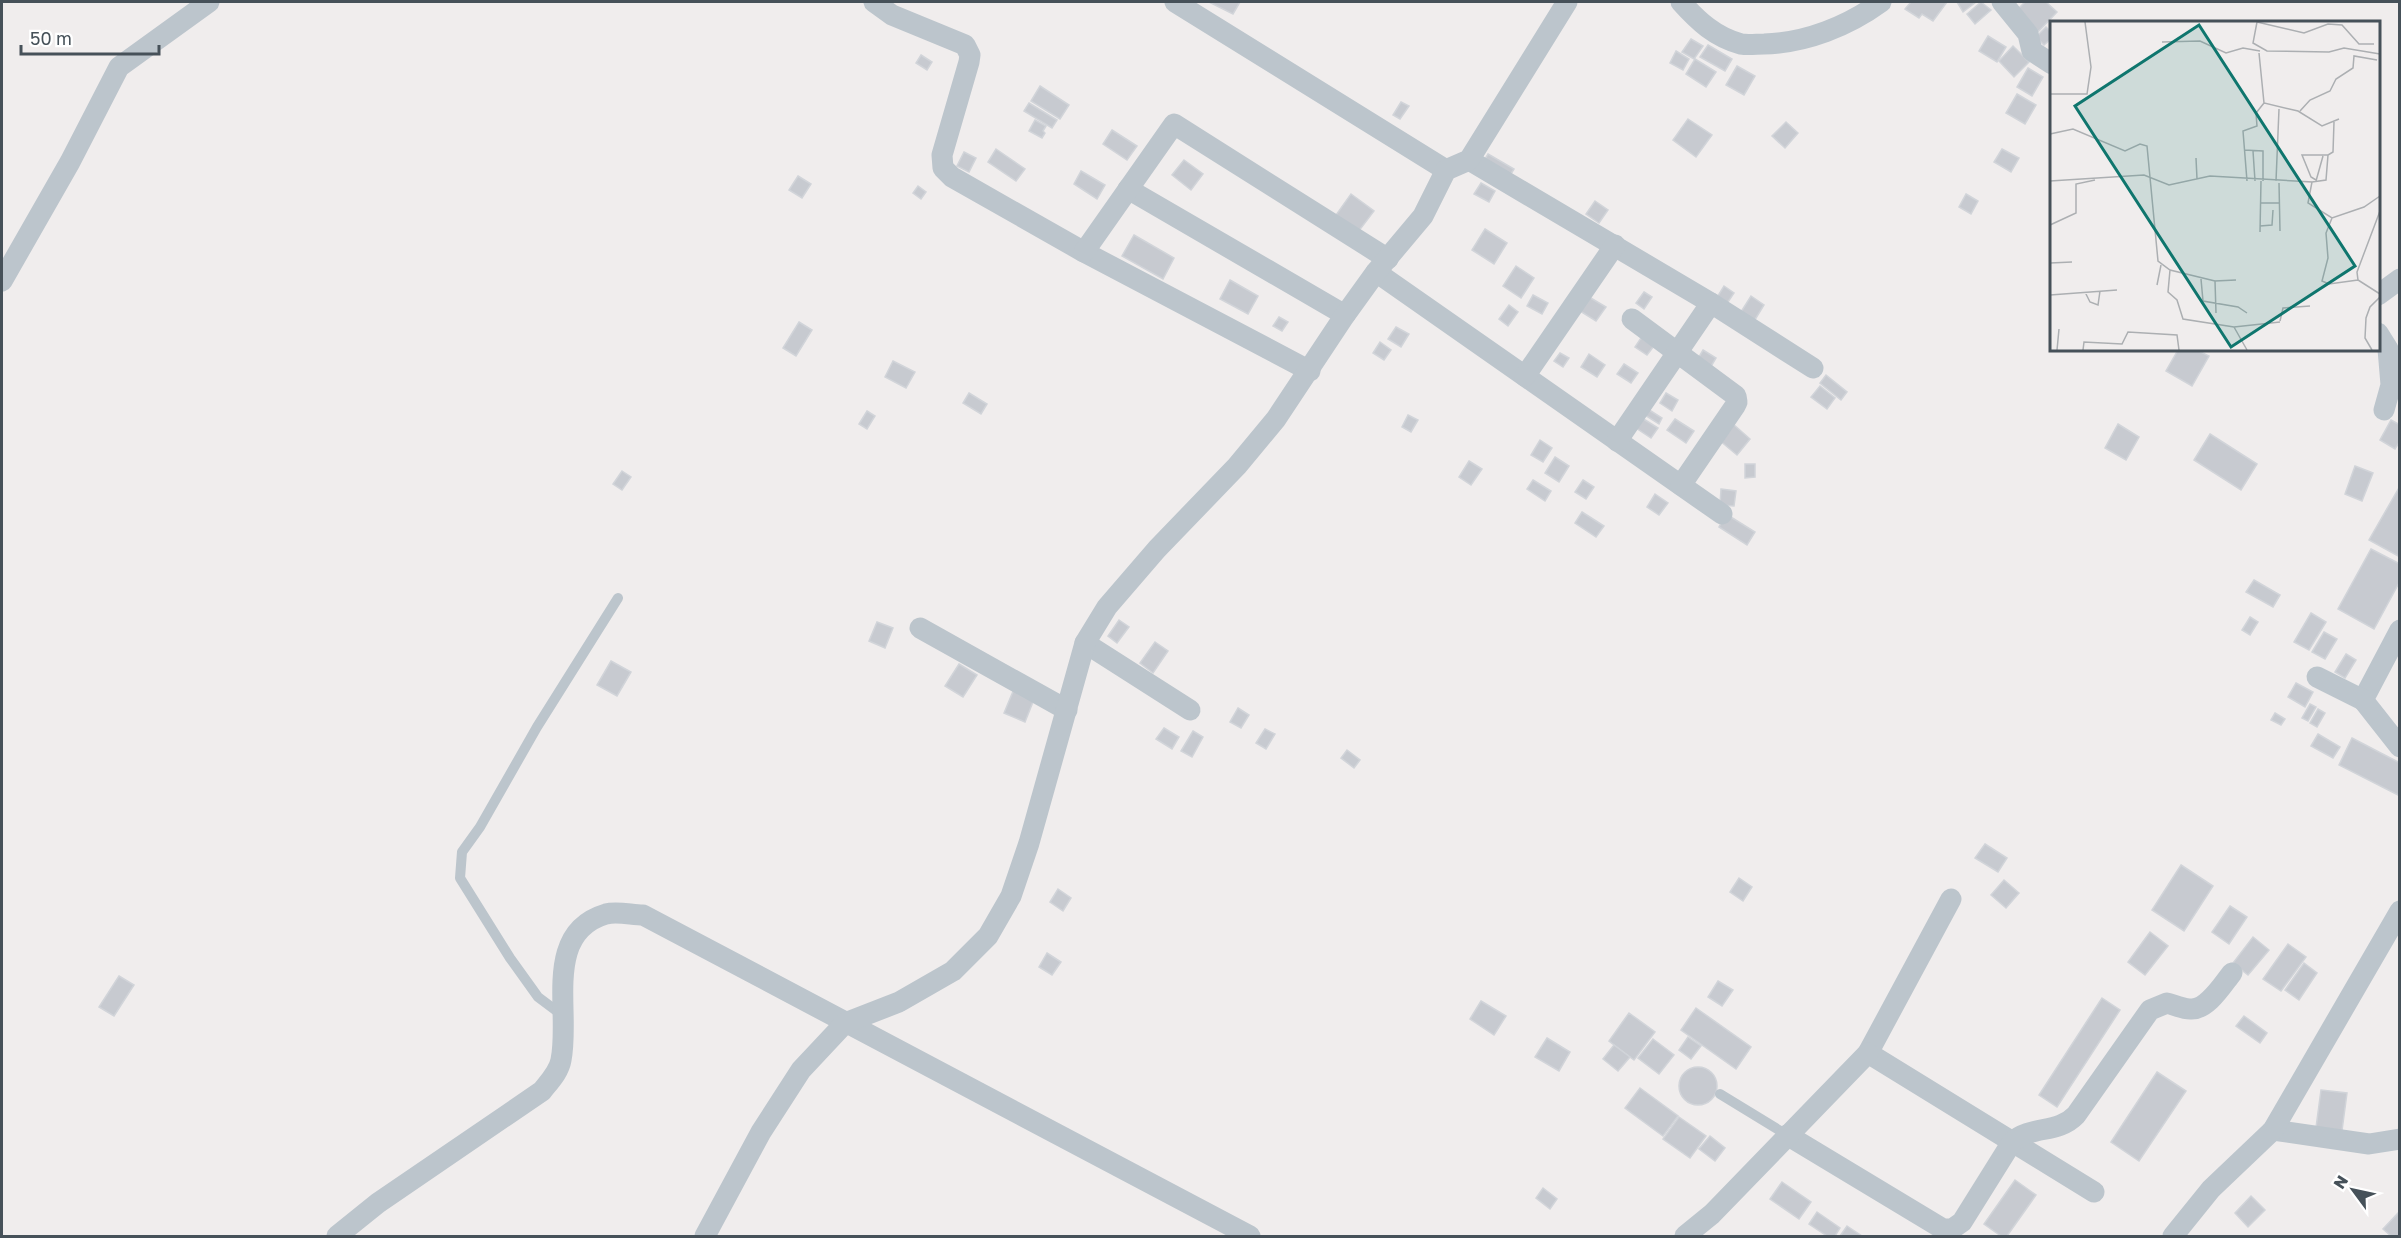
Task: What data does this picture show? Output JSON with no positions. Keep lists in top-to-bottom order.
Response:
{
  "scale_bar": "50 m",
  "north": "top left"
}
